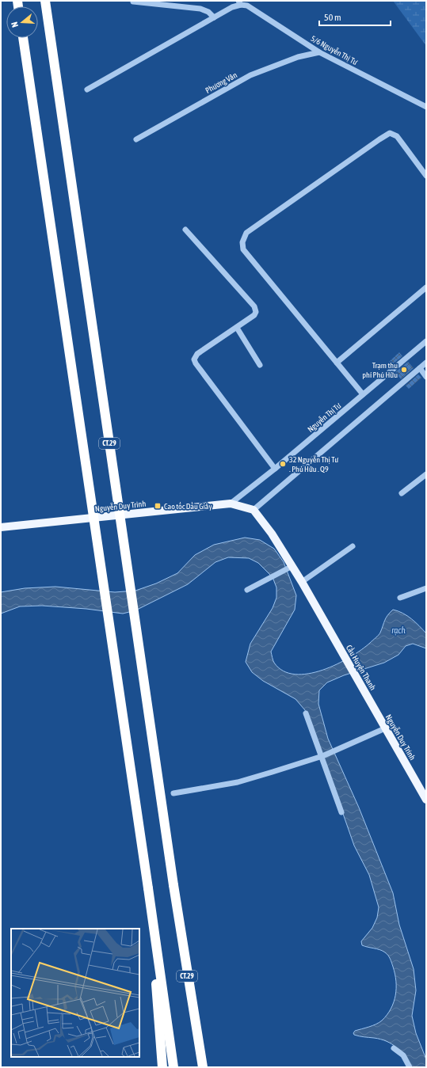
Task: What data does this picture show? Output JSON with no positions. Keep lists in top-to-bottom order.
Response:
{
  "streets": {
    "highway": ["CT.29"],
    "main road": ["Nguyễn Duy Trinh", "Cầu Huyện Thanh"],
    "street": ["5/6 Nguyễn Thị Tư", "Phương Vân", "Nguyễn Thị Tư"]
  },
  "crossings": [
    ["5/6 Nguyễn Thị Tư", "Phương Vân"],
    ["Nguyễn Thị Tư", "Nguyễn Duy Trinh"],
    ["Nguyễn Duy Trinh", "Cầu Huyện Thanh"]
  ],
  "water": ["rạch"],
  "places": {
    "other": ["Trạm thu phí Phú Hữu", "32 Nguyễn Thị Tư . Phú Hữu . Q9"],
    "transit": ["Cao tốc Dầu Giây"]
  },
  "scale_bar": "50 m",
  "north": "left"
}
